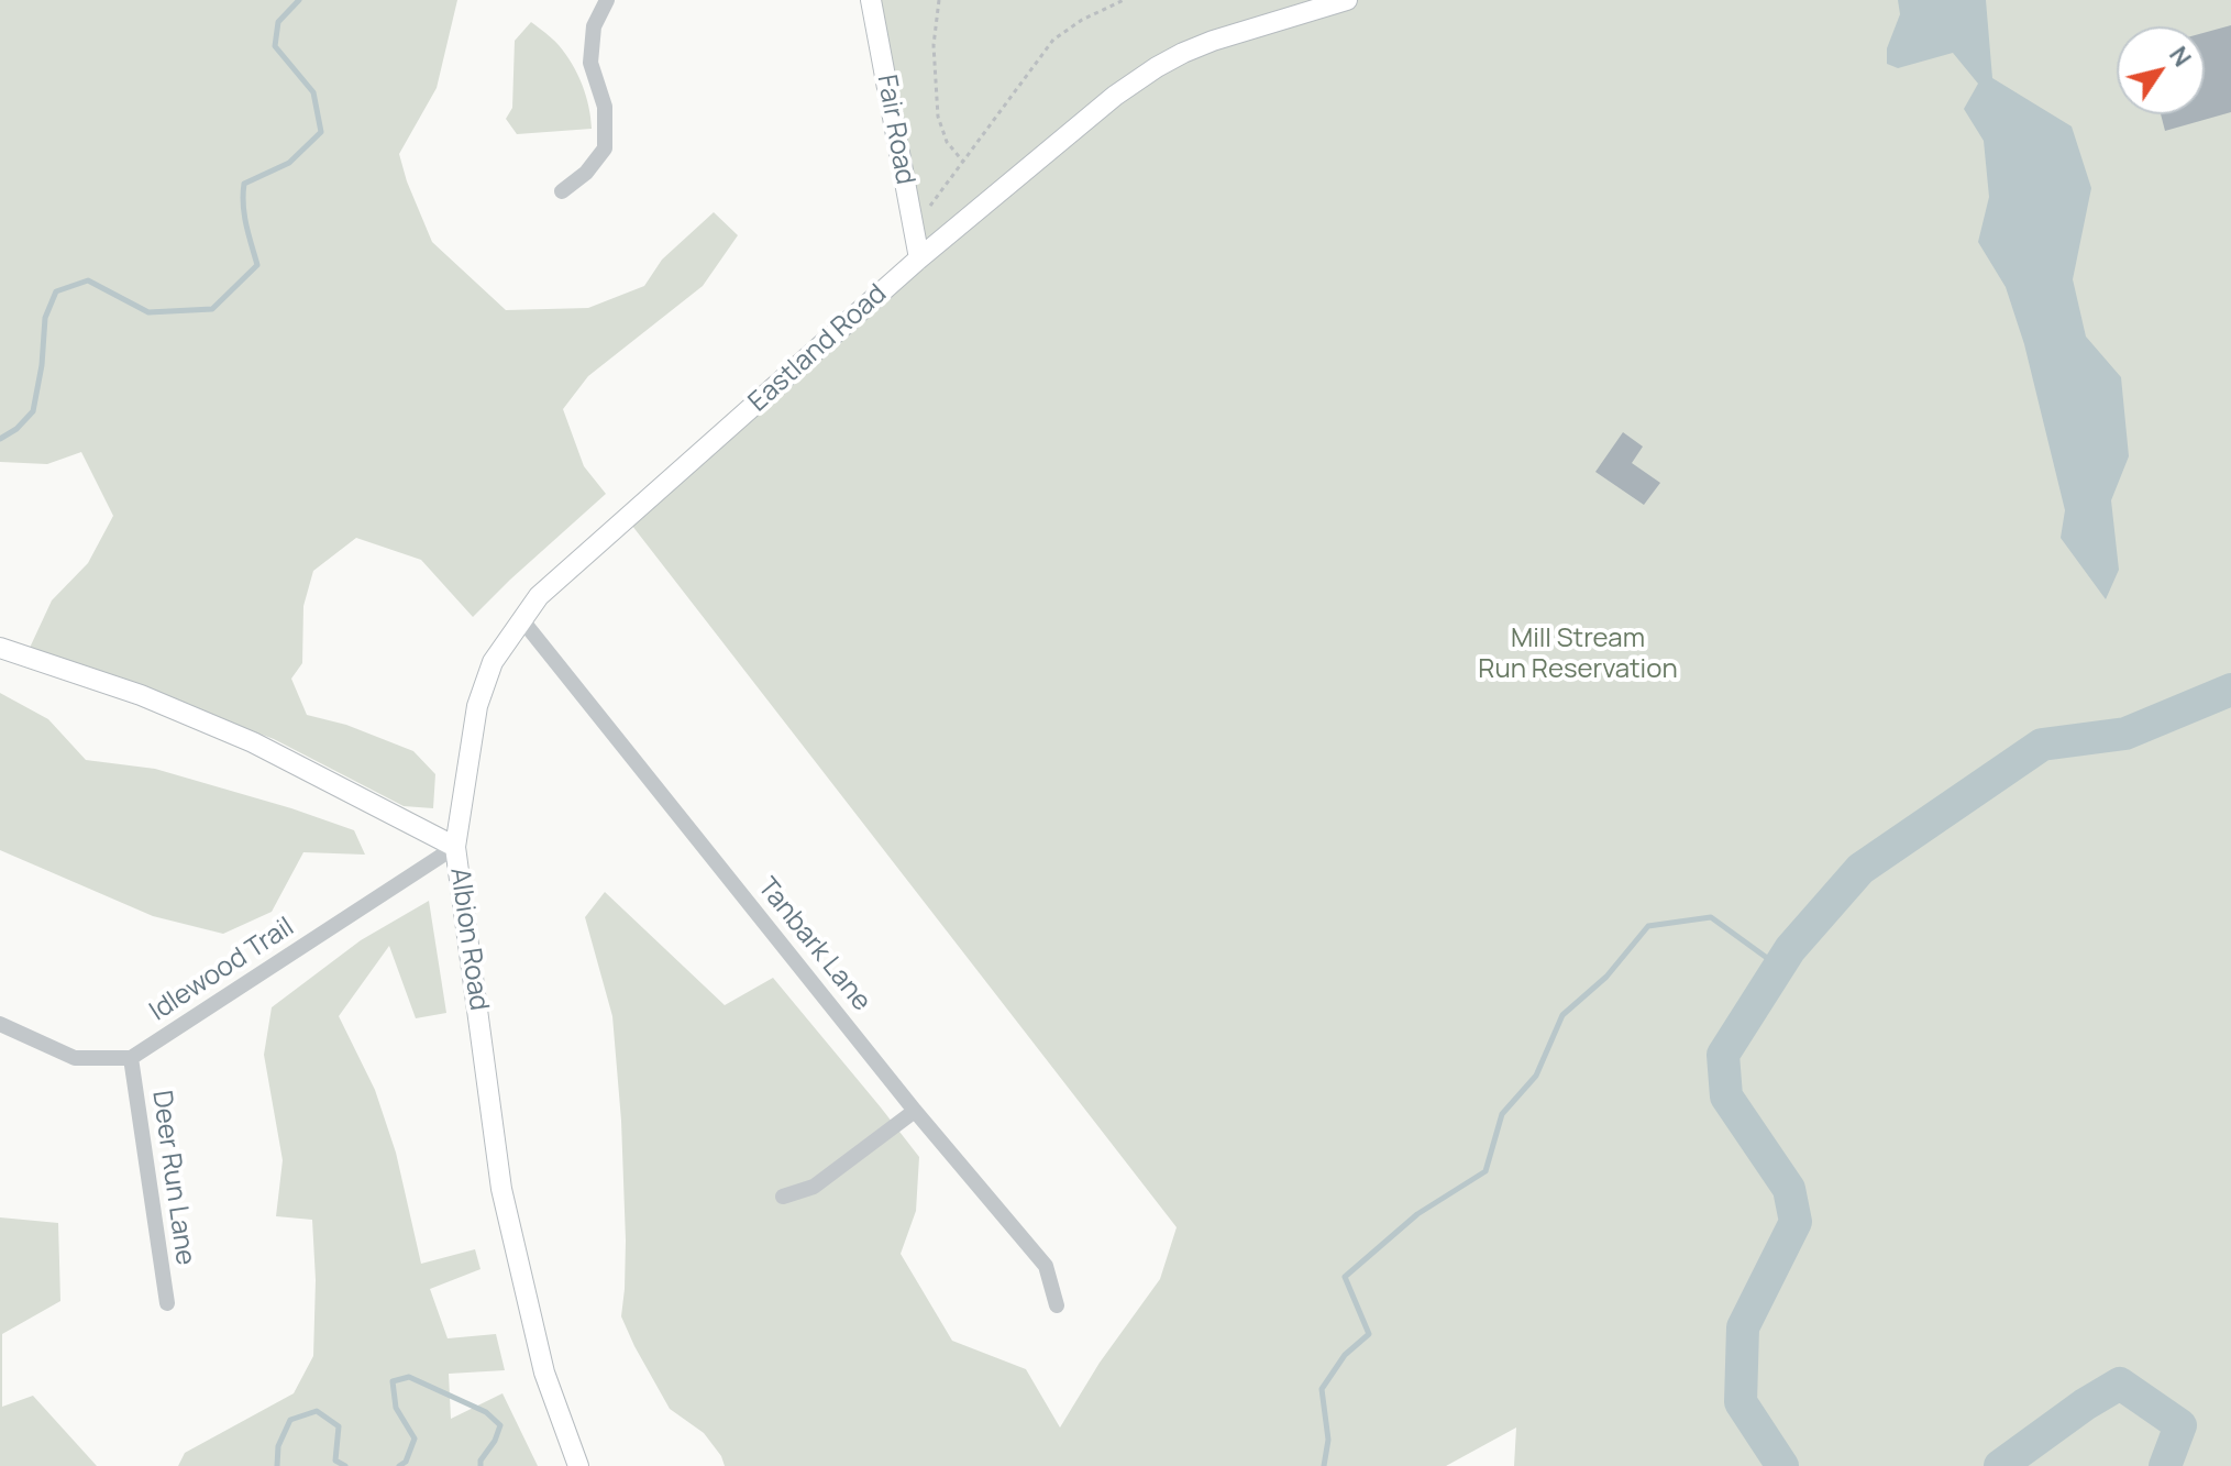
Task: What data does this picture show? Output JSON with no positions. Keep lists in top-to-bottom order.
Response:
{
  "streets": {
    "street": [
      "Fair Road",
      "Eastland Road",
      "Albion Road",
      "Tanbark Lane",
      "Idlewood Trail",
      "Deer Run Lane"
    ]
  },
  "crossings": [
    ["Fair Road", "Eastland Road"],
    ["Eastland Road", "Albion Road"],
    ["Eastland Road", "Tanbark Lane"],
    ["Eastland Road", "Idlewood Trail"],
    ["Albion Road", "Idlewood Trail"],
    ["Idlewood Trail", "Deer Run Lane"]
  ],
  "parks": ["Mill Stream Run Reservation"],
  "north": "top right"
}
